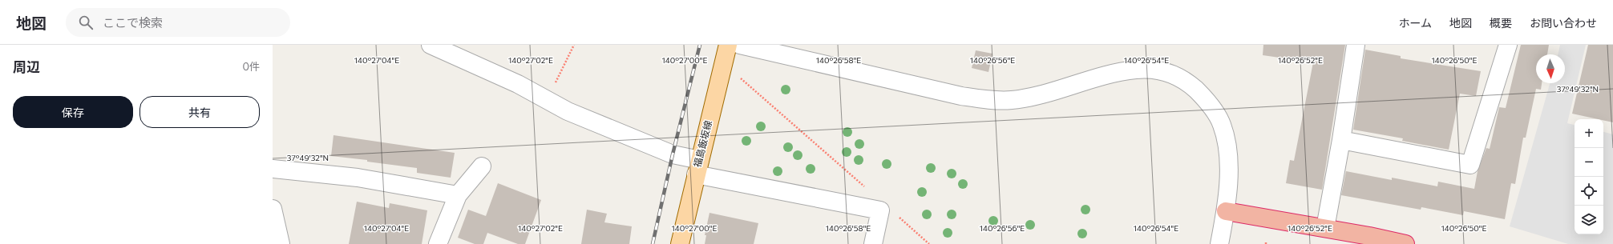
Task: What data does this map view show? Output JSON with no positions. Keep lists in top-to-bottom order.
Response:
{
  "streets": {
    "main road": ["福島飯坂線"]
  },
  "north": "bottom",
  "page": {
    "header": "地図",
    "search": "ここで検索",
    "nav": [
      "ホーム",
      "地図",
      "概要",
      "お問い合わせ"
    ],
    "heading": ["周辺", "0件"],
    "buttons": ["保存", "共有"],
    "map_buttons": ["+", "−"]
  },
  "coordinates": [
    "140°27'04\"E",
    "140°27'02\"E",
    "140°27'00\"E",
    "140°26'58\"E",
    "140°26'56\"E",
    "140°26'54\"E",
    "140°26'52\"E",
    "140°26'50\"E",
    "37°49'32\"N"
  ]
}
